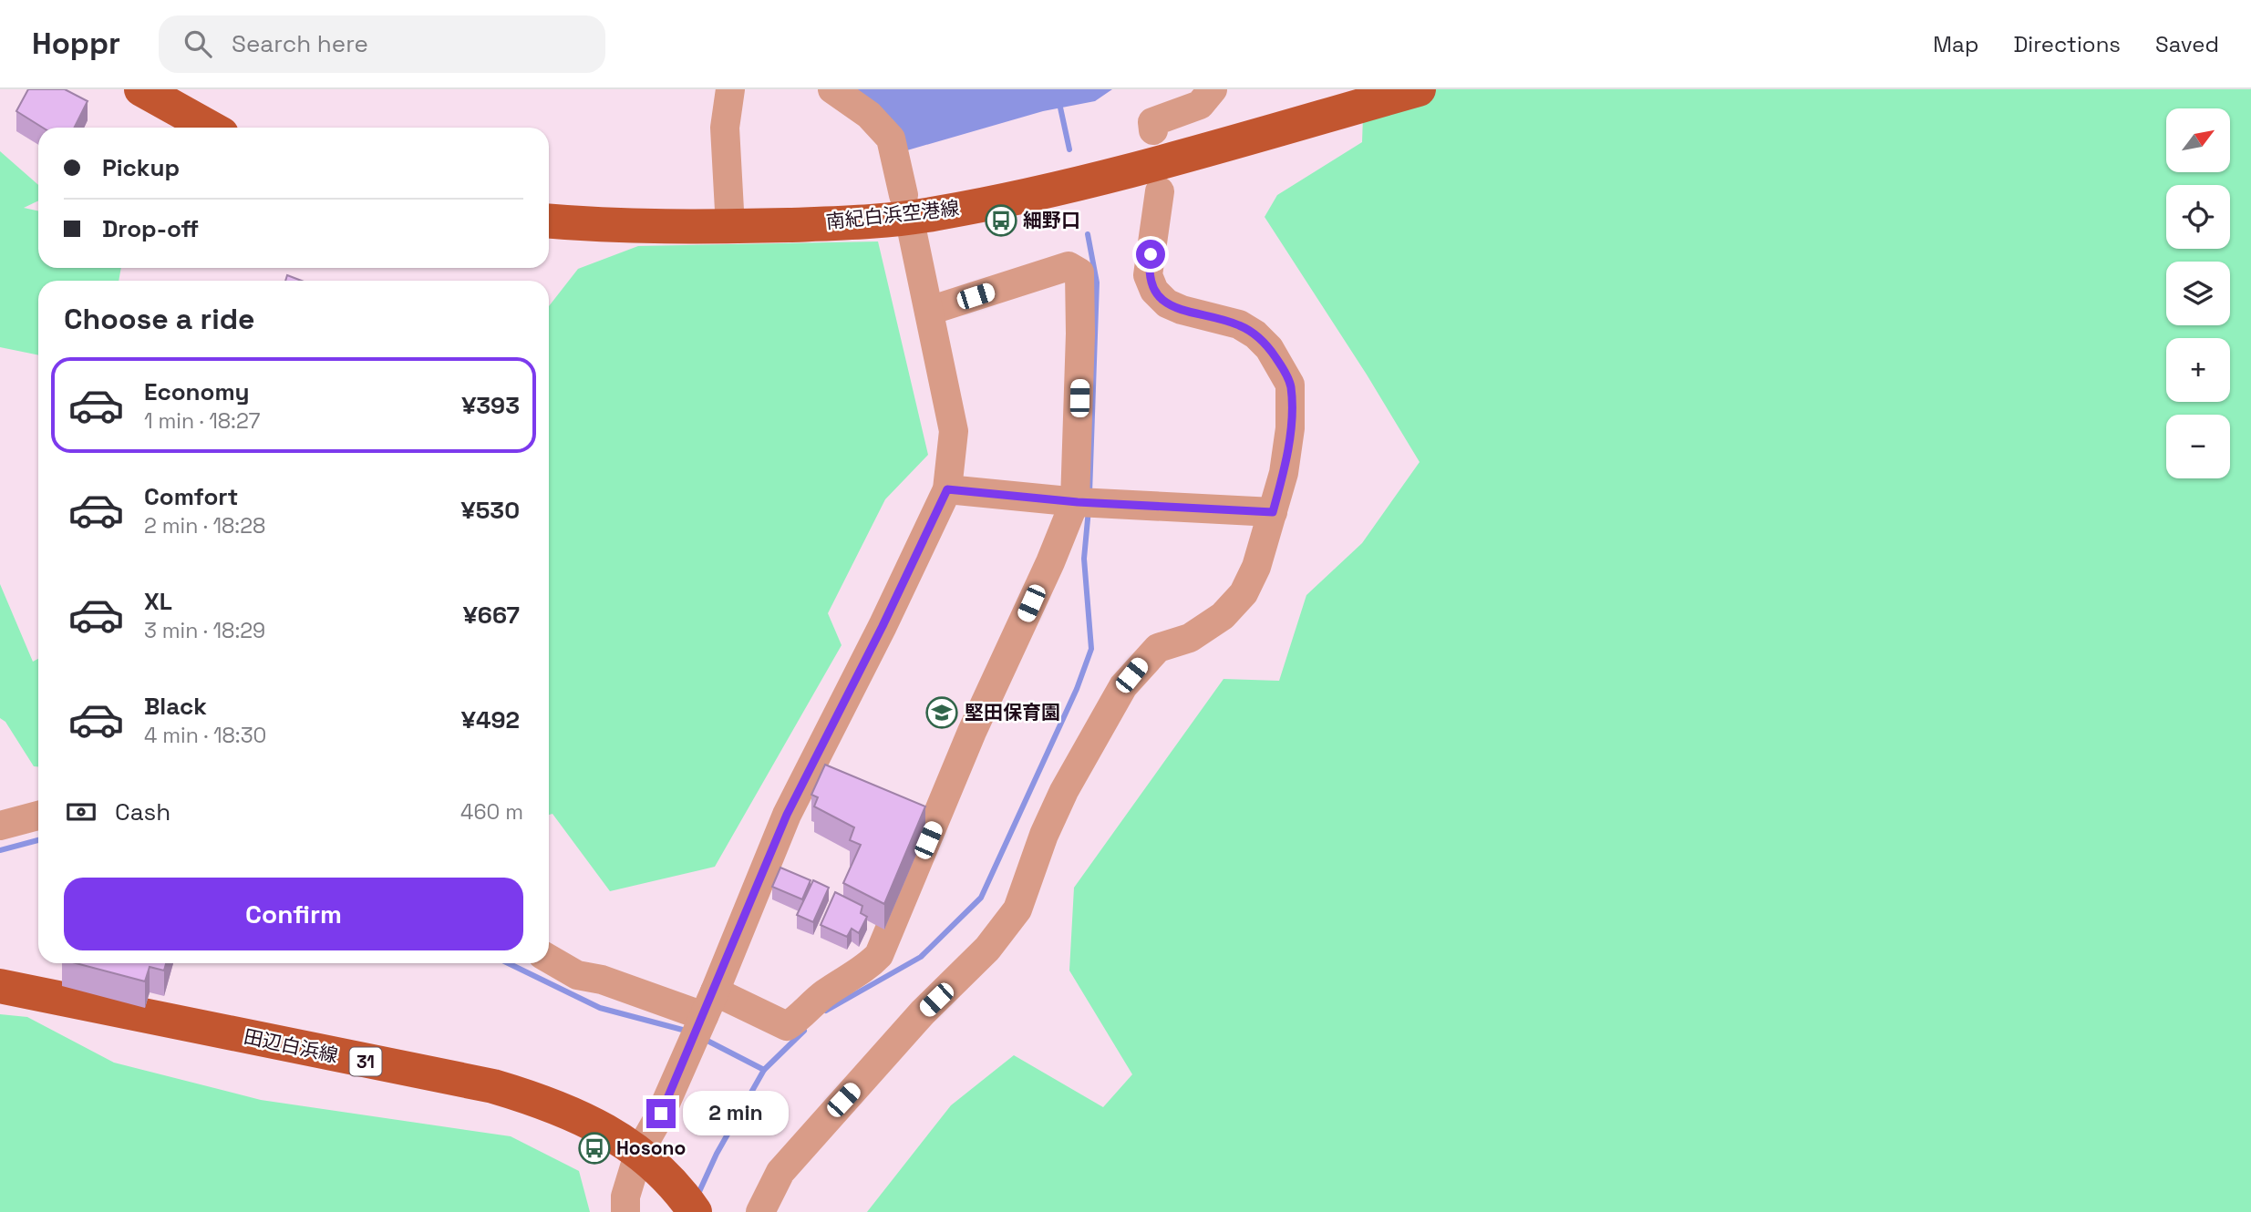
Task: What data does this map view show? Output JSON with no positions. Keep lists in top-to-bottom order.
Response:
{
  "streets": {
    "main road": ["南紀白浜空港線", "田辺白浜線", "31"]
  },
  "places": {
    "bus stop": ["細野口", "Hosono"],
    "school or university": ["堅田保育園"]
  },
  "north": "top right",
  "page": {
    "header": "Hoppr",
    "search": "Search here",
    "nav": ["Map", "Directions", "Saved"],
    "map_buttons": ["+", "−"],
    "banner": ["Pickup", "Drop-off"],
    "heading": "Choose a ride",
    "list": [
      {
        "name": "Economy",
        "note": "1 min · 18:27",
        "value": "¥393"
      },
      {
        "name": "Comfort",
        "note": "2 min · 18:28",
        "value": "¥530"
      },
      {
        "name": "XL",
        "note": "3 min · 18:29",
        "value": "¥667"
      },
      {
        "name": "Black",
        "note": "4 min · 18:30",
        "value": "¥492"
      }
    ],
    "pay": ["Cash", "460 m"],
    "buttons": "Confirm",
    "bubble": "2 min"
  }
}
